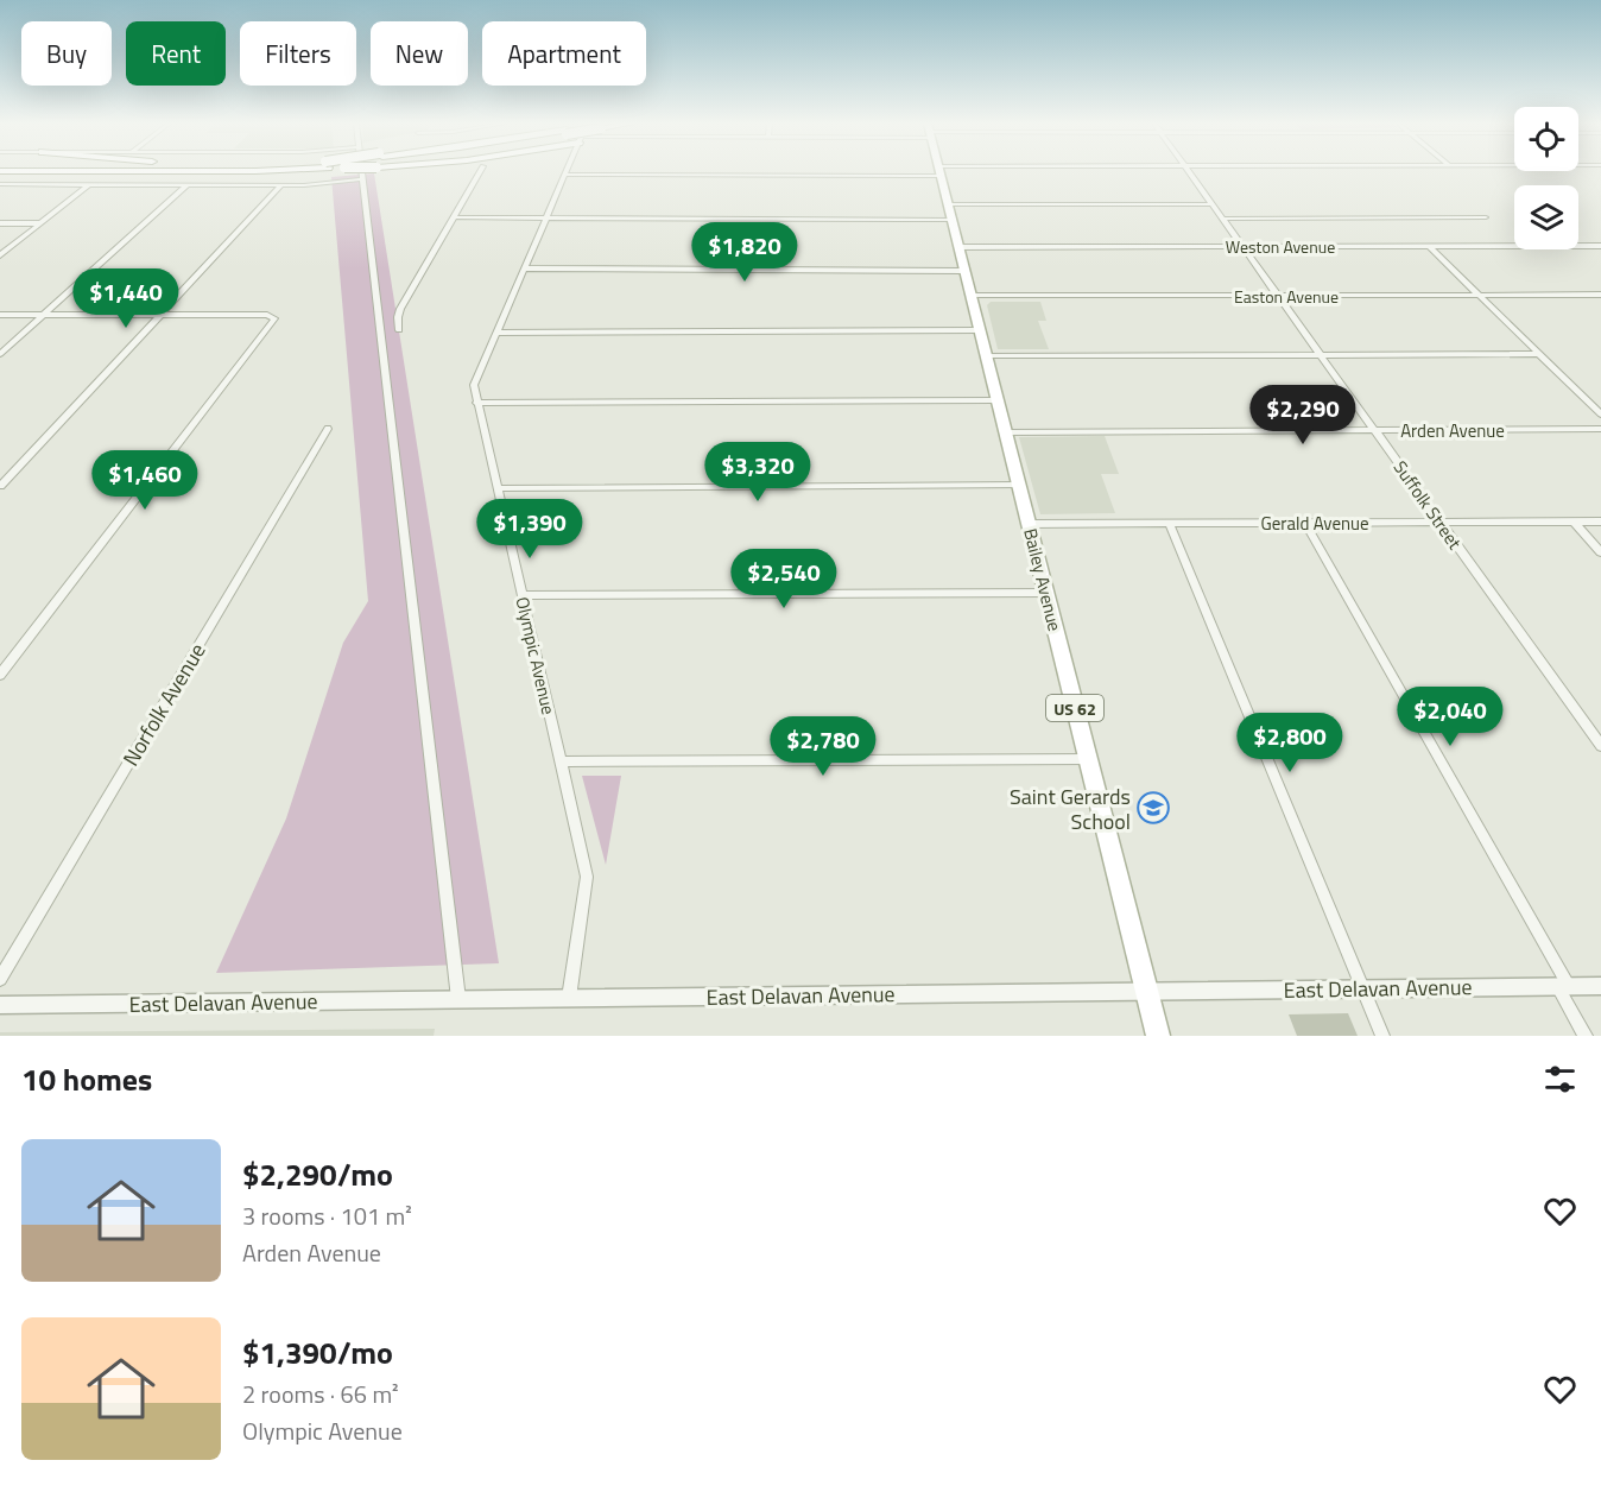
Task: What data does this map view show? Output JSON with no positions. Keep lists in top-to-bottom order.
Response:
{
  "streets": {
    "main road": ["Bailey Avenue", "US 62"],
    "street": [
      "Weston Avenue",
      "Easton Avenue",
      "Arden Avenue",
      "Suffolk Street",
      "Gerald Avenue",
      "Olympic Avenue",
      "Norfolk Avenue",
      "East Delavan Avenue"
    ]
  },
  "crossings": [
    ["Weston Avenue", "Suffolk Street"],
    ["Weston Avenue", "Bailey Avenue"],
    ["Easton Avenue", "Suffolk Street"],
    ["Easton Avenue", "Bailey Avenue"],
    ["Arden Avenue", "Suffolk Street"],
    ["Arden Avenue", "Bailey Avenue"],
    ["Suffolk Street", "Gerald Avenue"],
    ["Gerald Avenue", "Bailey Avenue"],
    ["Bailey Avenue", "East Delavan Avenue"],
    ["Olympic Avenue", "East Delavan Avenue"]
  ],
  "places": {
    "school or university": ["Saint Gerards School"]
  },
  "page": {
    "chip": [
      "Buy",
      "Rent",
      "Filters",
      "New",
      "Apartment"
    ],
    "price": [
      "$1,820",
      "$1,440",
      "$2,290",
      "$3,320",
      "$1,460",
      "$1,390",
      "$2,540",
      "$2,040",
      "$2,800",
      "$2,780"
    ],
    "heading": "10 homes",
    "list": [
      {
        "name": "$2,290/mo",
        "note": "3 rooms · 101 m² · Arden Avenue"
      },
      {
        "name": "$1,390/mo",
        "note": "2 rooms · 66 m² · Olympic Avenue"
      }
    ]
  }
}
